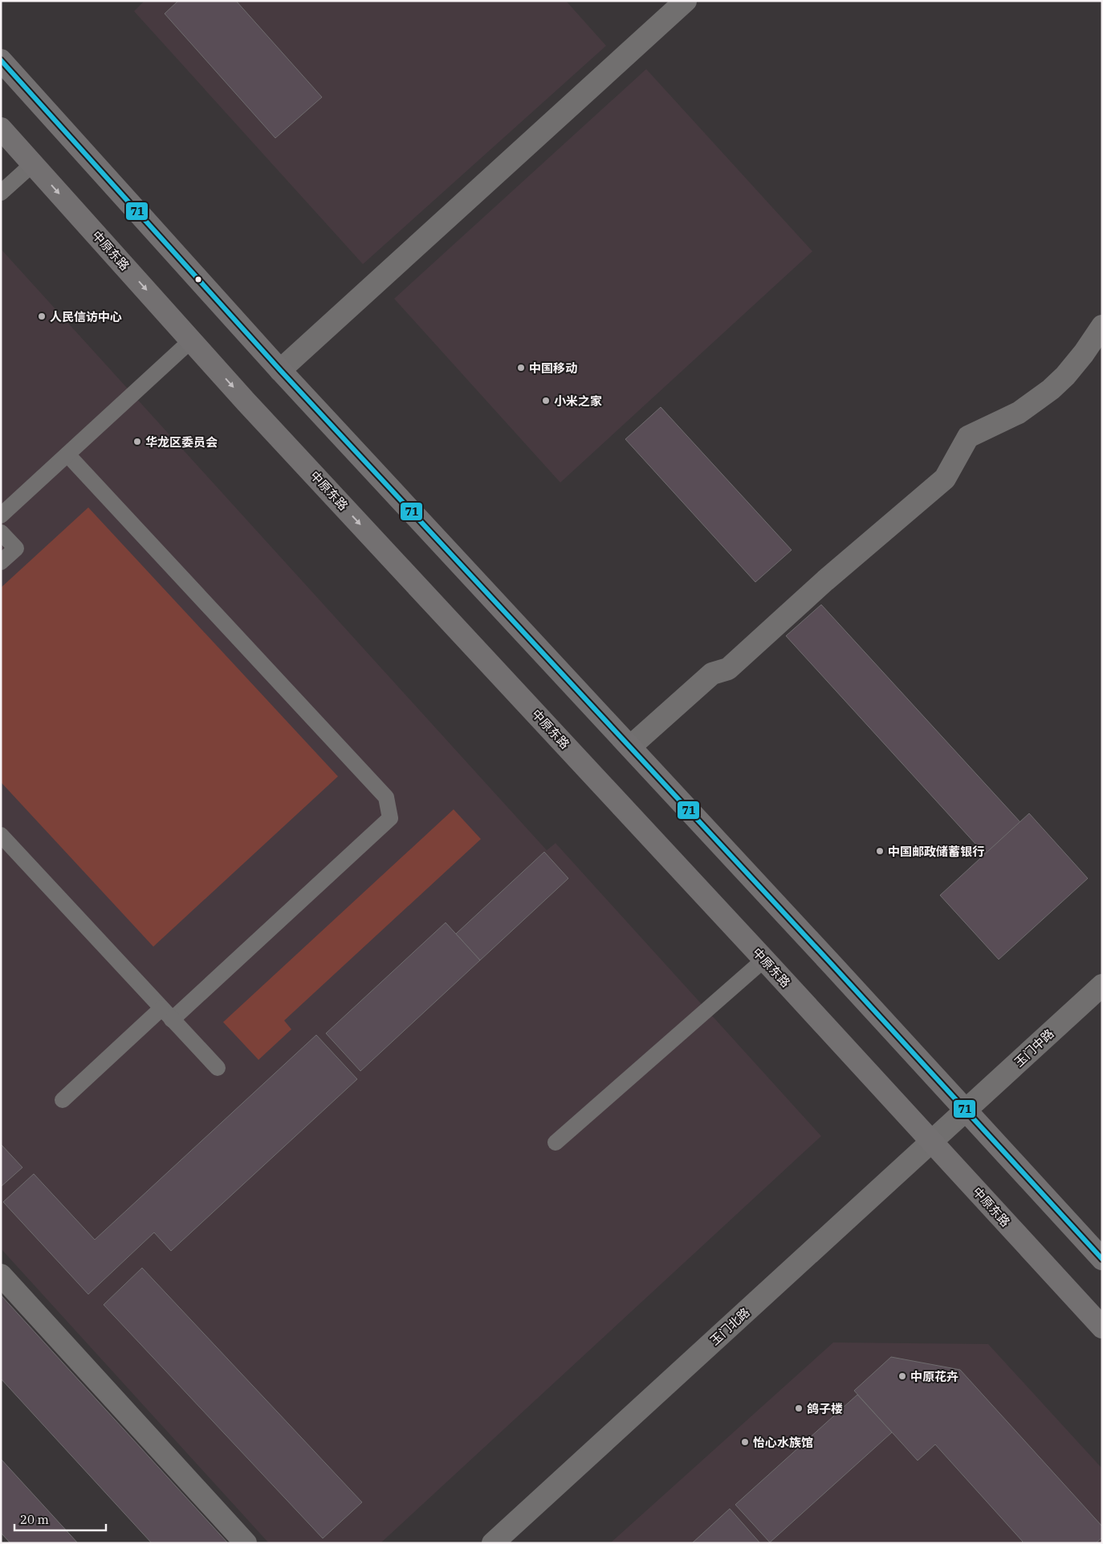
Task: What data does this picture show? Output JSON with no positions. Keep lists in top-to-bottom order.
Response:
{
  "streets": {
    "main road": ["中原东路"],
    "street": ["玉门中路", "玉门北路"]
  },
  "crossings": [
    ["中原东路", "玉门北路"],
    ["玉门中路", "玉门北路"]
  ],
  "places": [
    "人民信访中心",
    "中国移动",
    "小米之家",
    "华龙区委员会",
    "中国邮政储蓄银行",
    "中原花卉",
    "鸽子楼",
    "怡心水族馆"
  ],
  "lines": ["transit line 71"],
  "scale_bar": "20 m"
}
